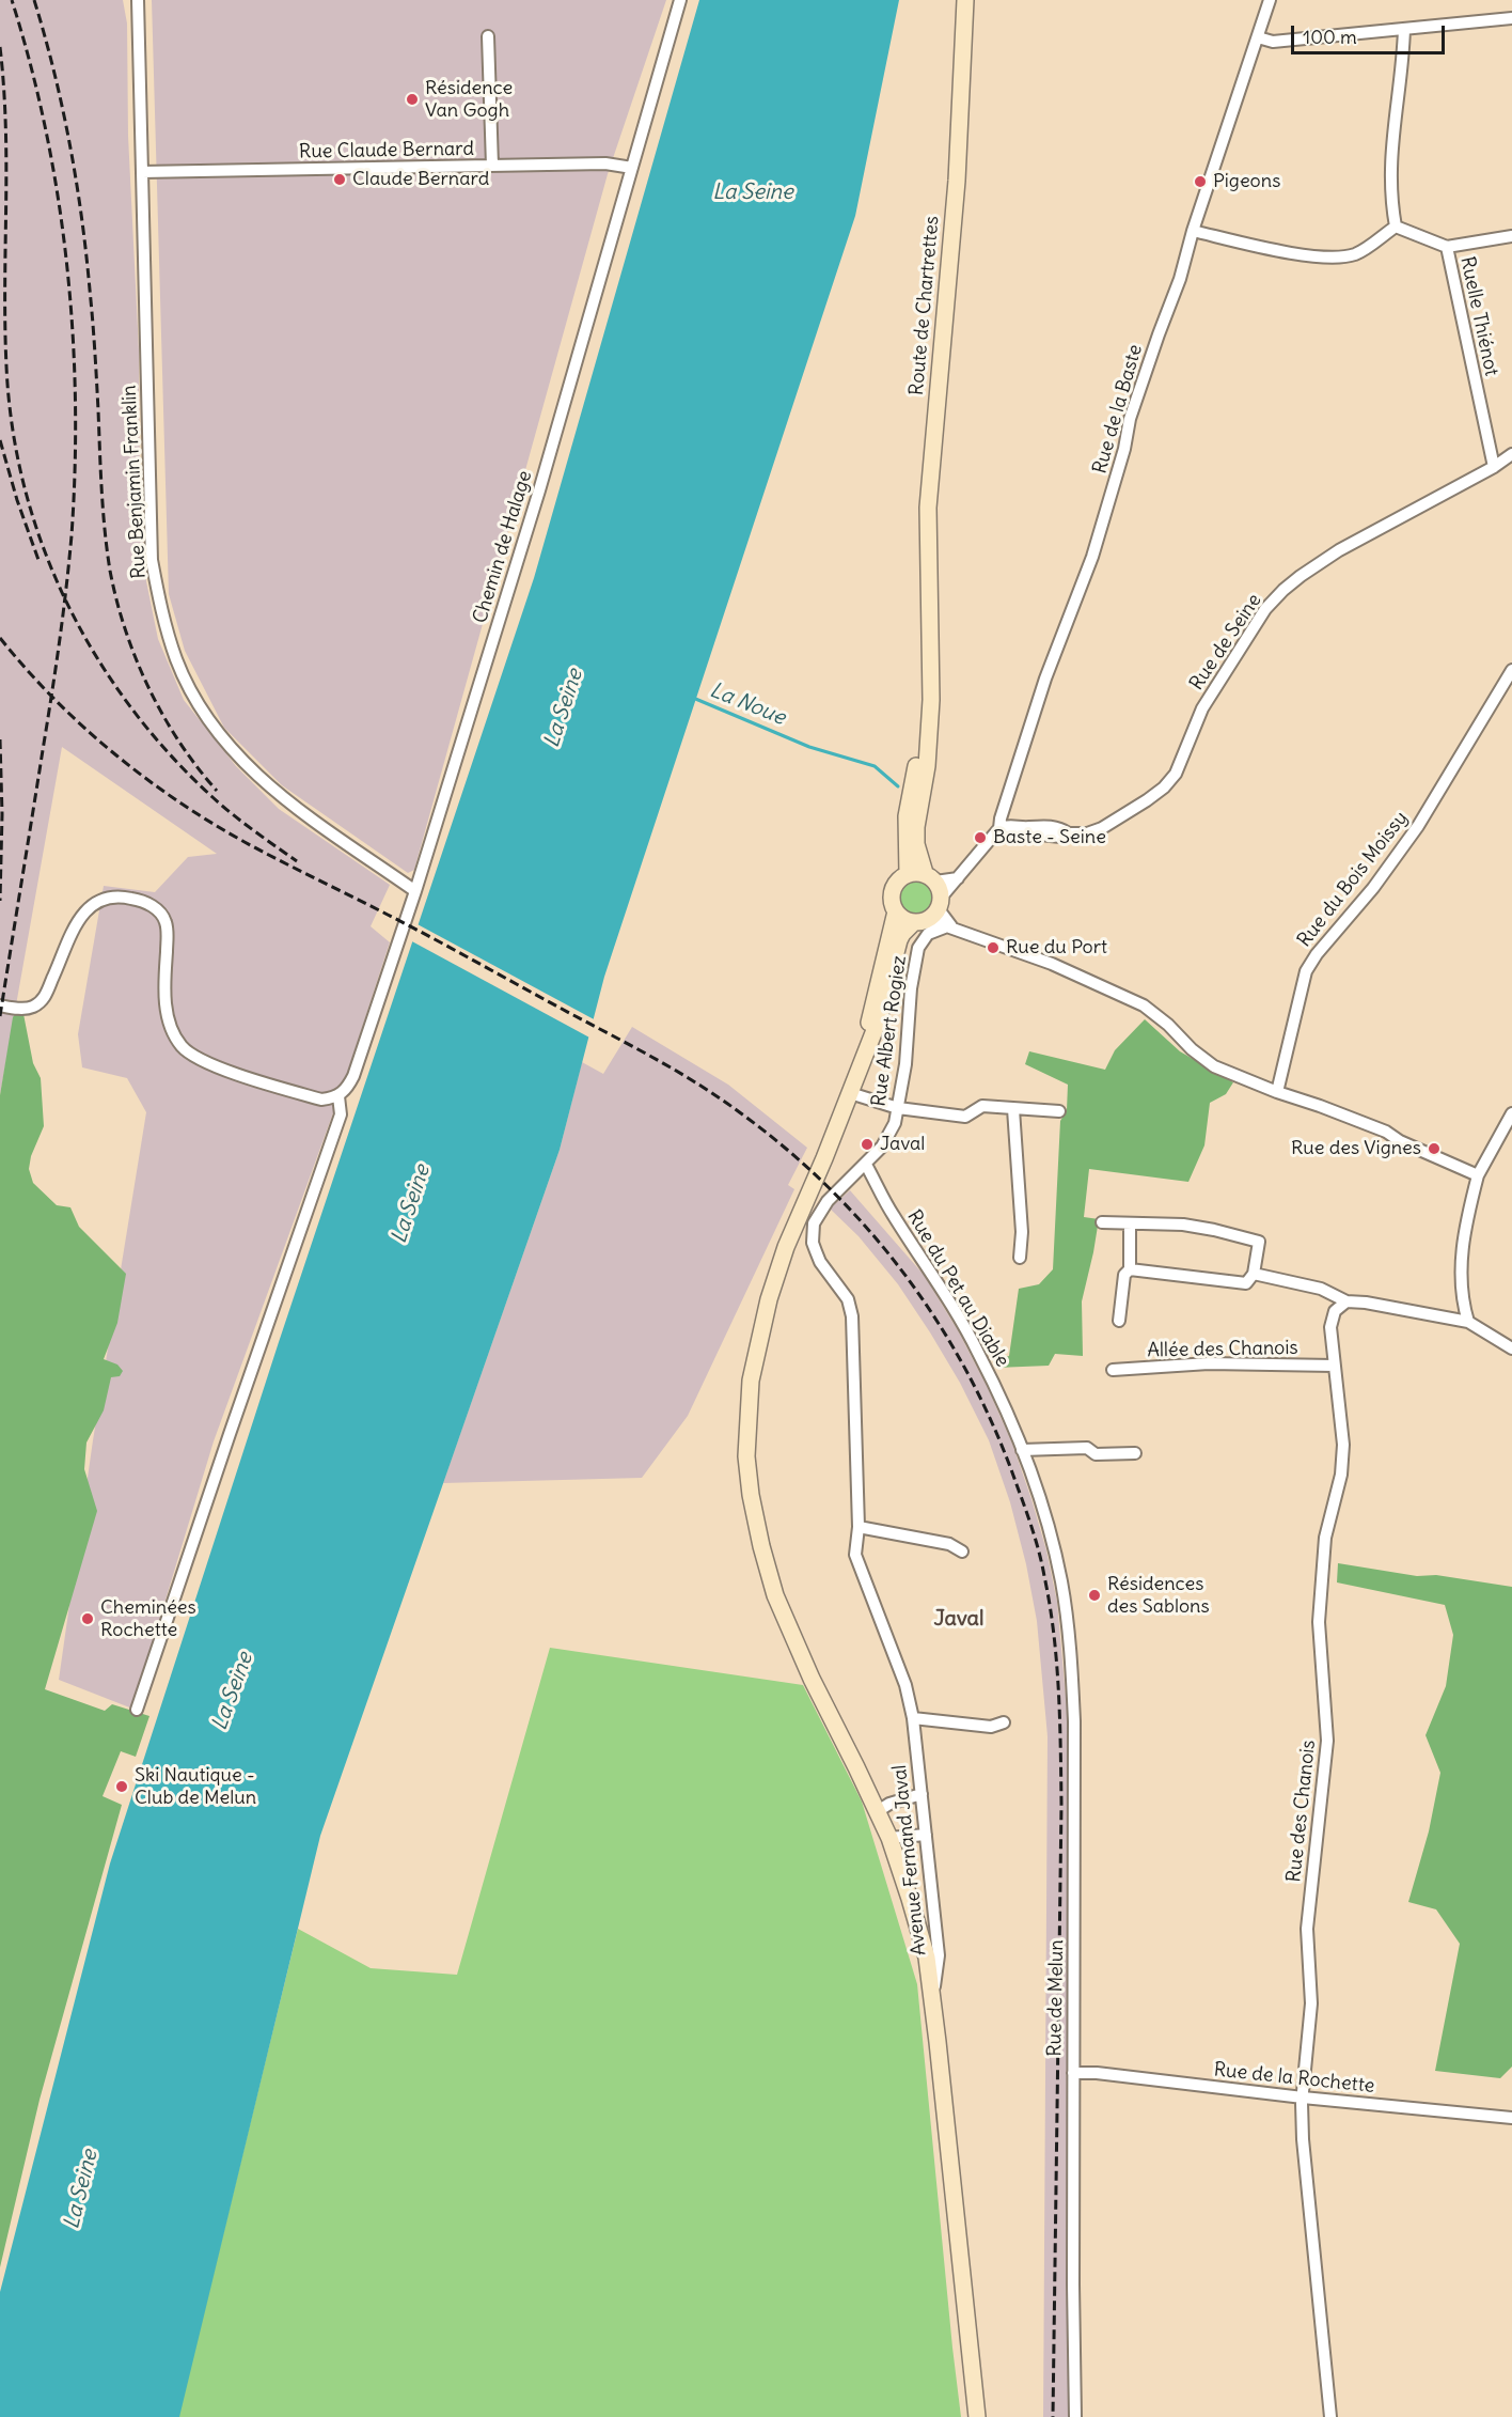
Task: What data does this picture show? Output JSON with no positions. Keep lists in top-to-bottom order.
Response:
{
  "streets": {
    "main road": ["Route de Chartrettes"],
    "street": [
      "Rue Claude Bernard",
      "Ruelle Thiénot",
      "Rue de la Baste",
      "Rue Benjamin Franklin",
      "Chemin de Halage",
      "Rue de Seine",
      "Rue du Bois Moissy",
      "Rue Albert Rogiez",
      "Rue du Pet au Diable",
      "Allée des Chanois",
      "Rue des Chanois",
      "Avenue Fernand Javal",
      "Rue de Melun",
      "Rue de la Rochette"
    ]
  },
  "crossings": [
    ["Rue Claude Bernard", "Rue Benjamin Franklin"],
    ["Rue Claude Bernard", "Chemin de Halage"],
    ["Ruelle Thiénot", "Rue de Seine"],
    ["Rue de la Baste", "Rue de Seine"],
    ["Rue Benjamin Franklin", "Chemin de Halage"],
    ["Rue Albert Rogiez", "Rue du Pet au Diable"],
    ["Rue Albert Rogiez", "Avenue Fernand Javal"],
    ["Rue du Pet au Diable", "Rue de Melun"],
    ["Allée des Chanois", "Rue des Chanois"],
    ["Rue des Chanois", "Rue de la Rochette"],
    ["Rue de Melun", "Rue de la Rochette"]
  ],
  "districts": ["Javal"],
  "water": ["La Seine", "La Noue"],
  "places": [
    "Résidence Van Gogh",
    "Claude Bernard",
    "Pigeons",
    "Baste - Seine",
    "Rue du Port",
    "Javal",
    "Rue des Vignes",
    "Résidences des Sablons",
    "Cheminées Rochette",
    "Ski Nautique - Club de Melun"
  ],
  "scale_bar": "100 m"
}
